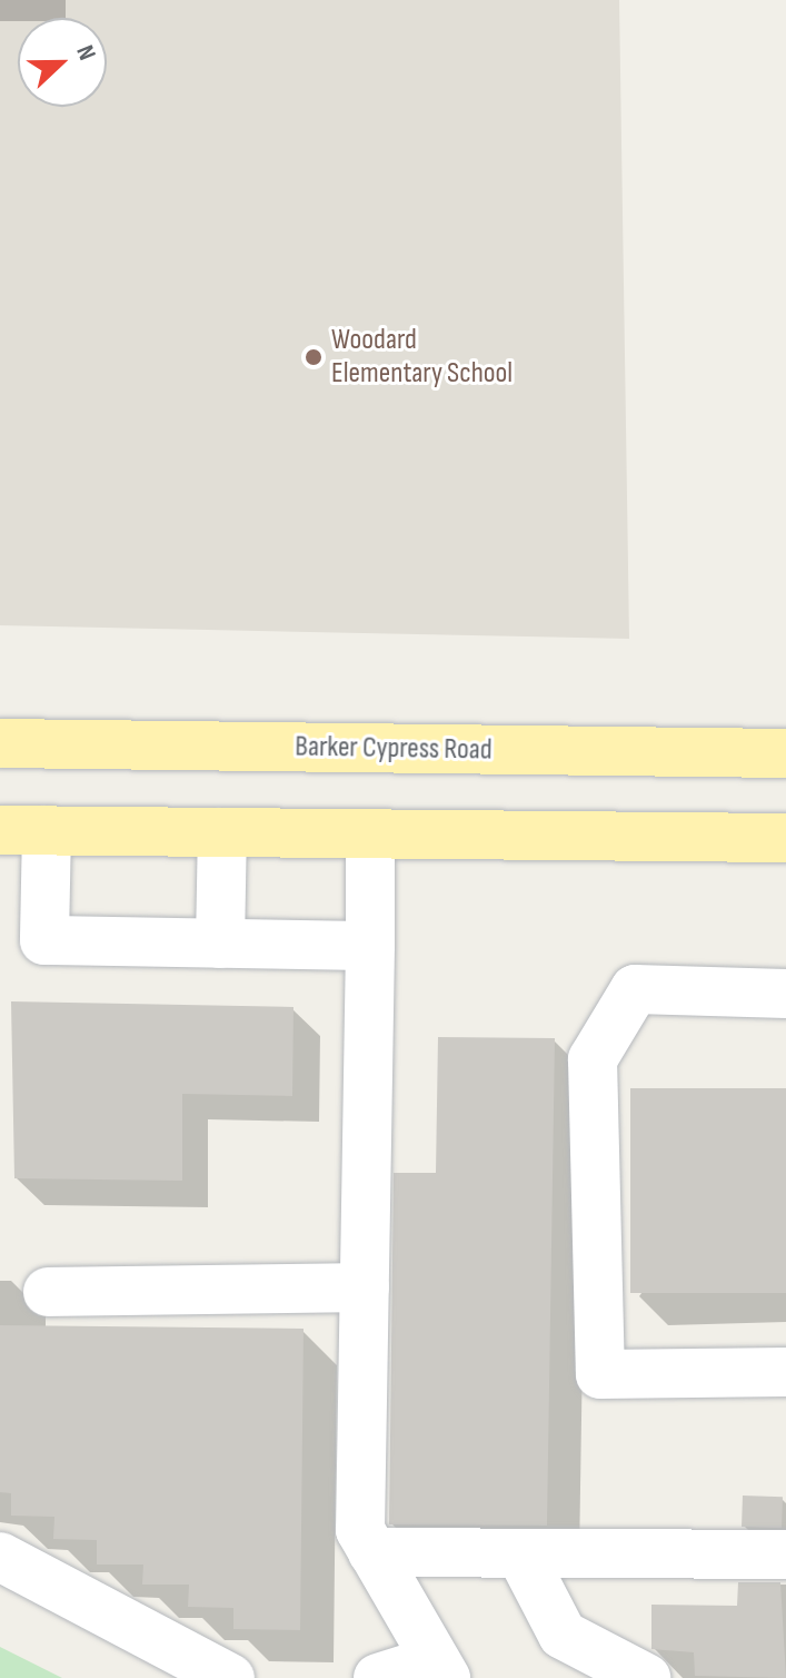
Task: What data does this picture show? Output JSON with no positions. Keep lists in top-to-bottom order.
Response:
{
  "streets": {
    "main road": ["Barker Cypress Road"]
  },
  "places": ["Woodard Elementary School"],
  "north": "right"
}
